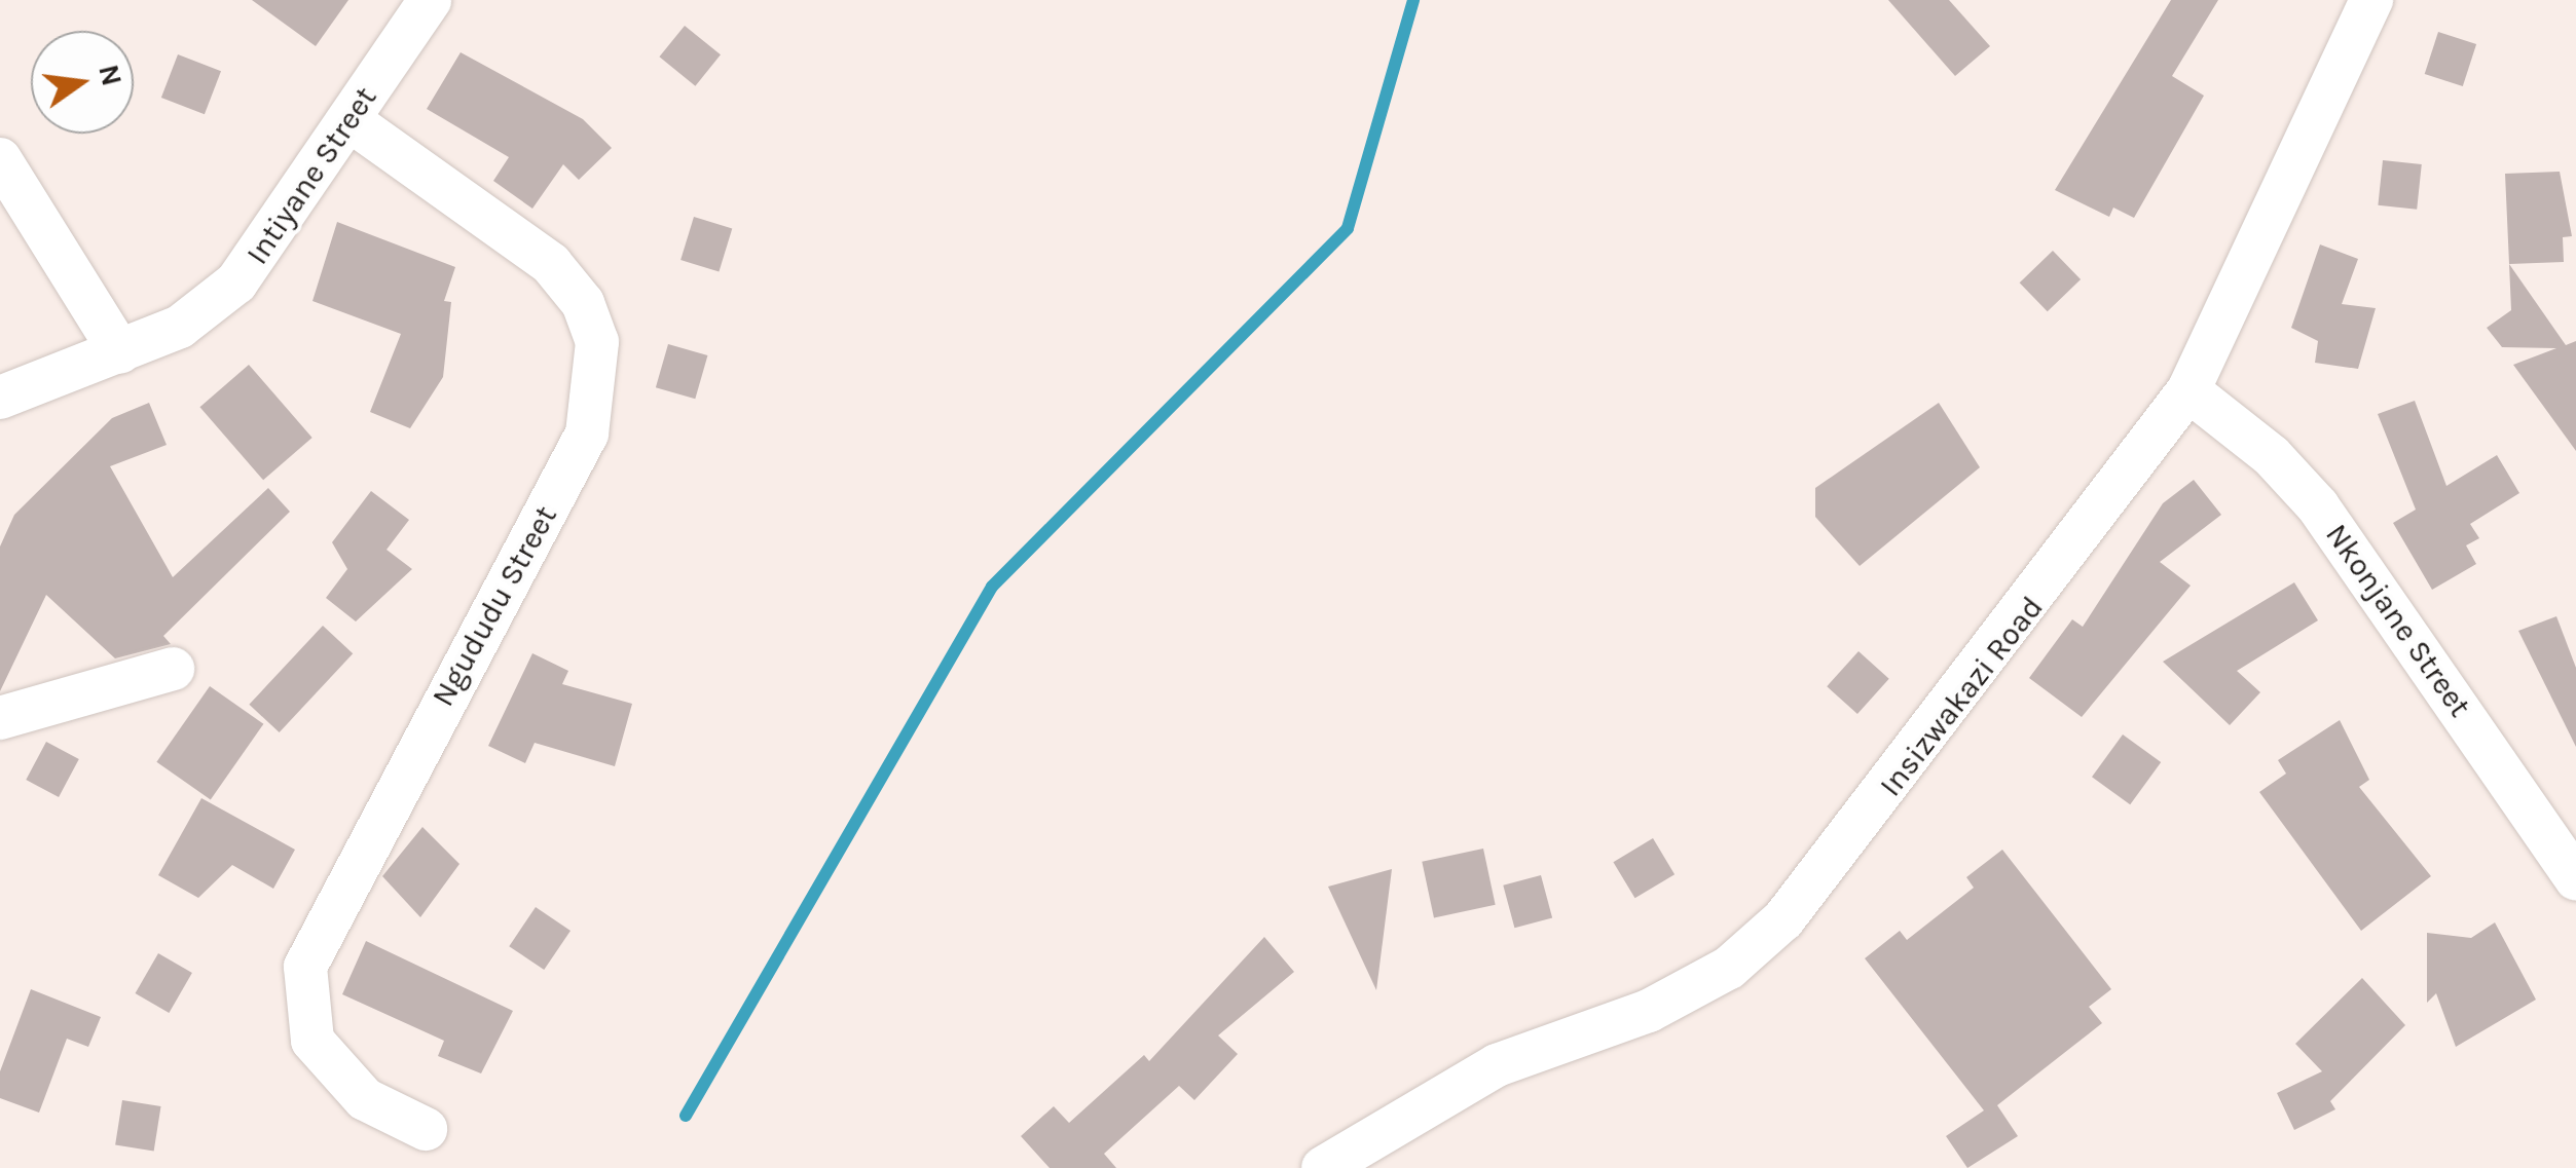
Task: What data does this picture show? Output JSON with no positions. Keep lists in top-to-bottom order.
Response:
{
  "streets": {
    "street": [
      "Intiyane Street",
      "Ngududu Street",
      "Nkonjane Street",
      "Insizwakazi Road"
    ]
  },
  "crossings": [
    ["Intiyane Street", "Ngududu Street"],
    ["Nkonjane Street", "Insizwakazi Road"]
  ],
  "north": "right"
}
